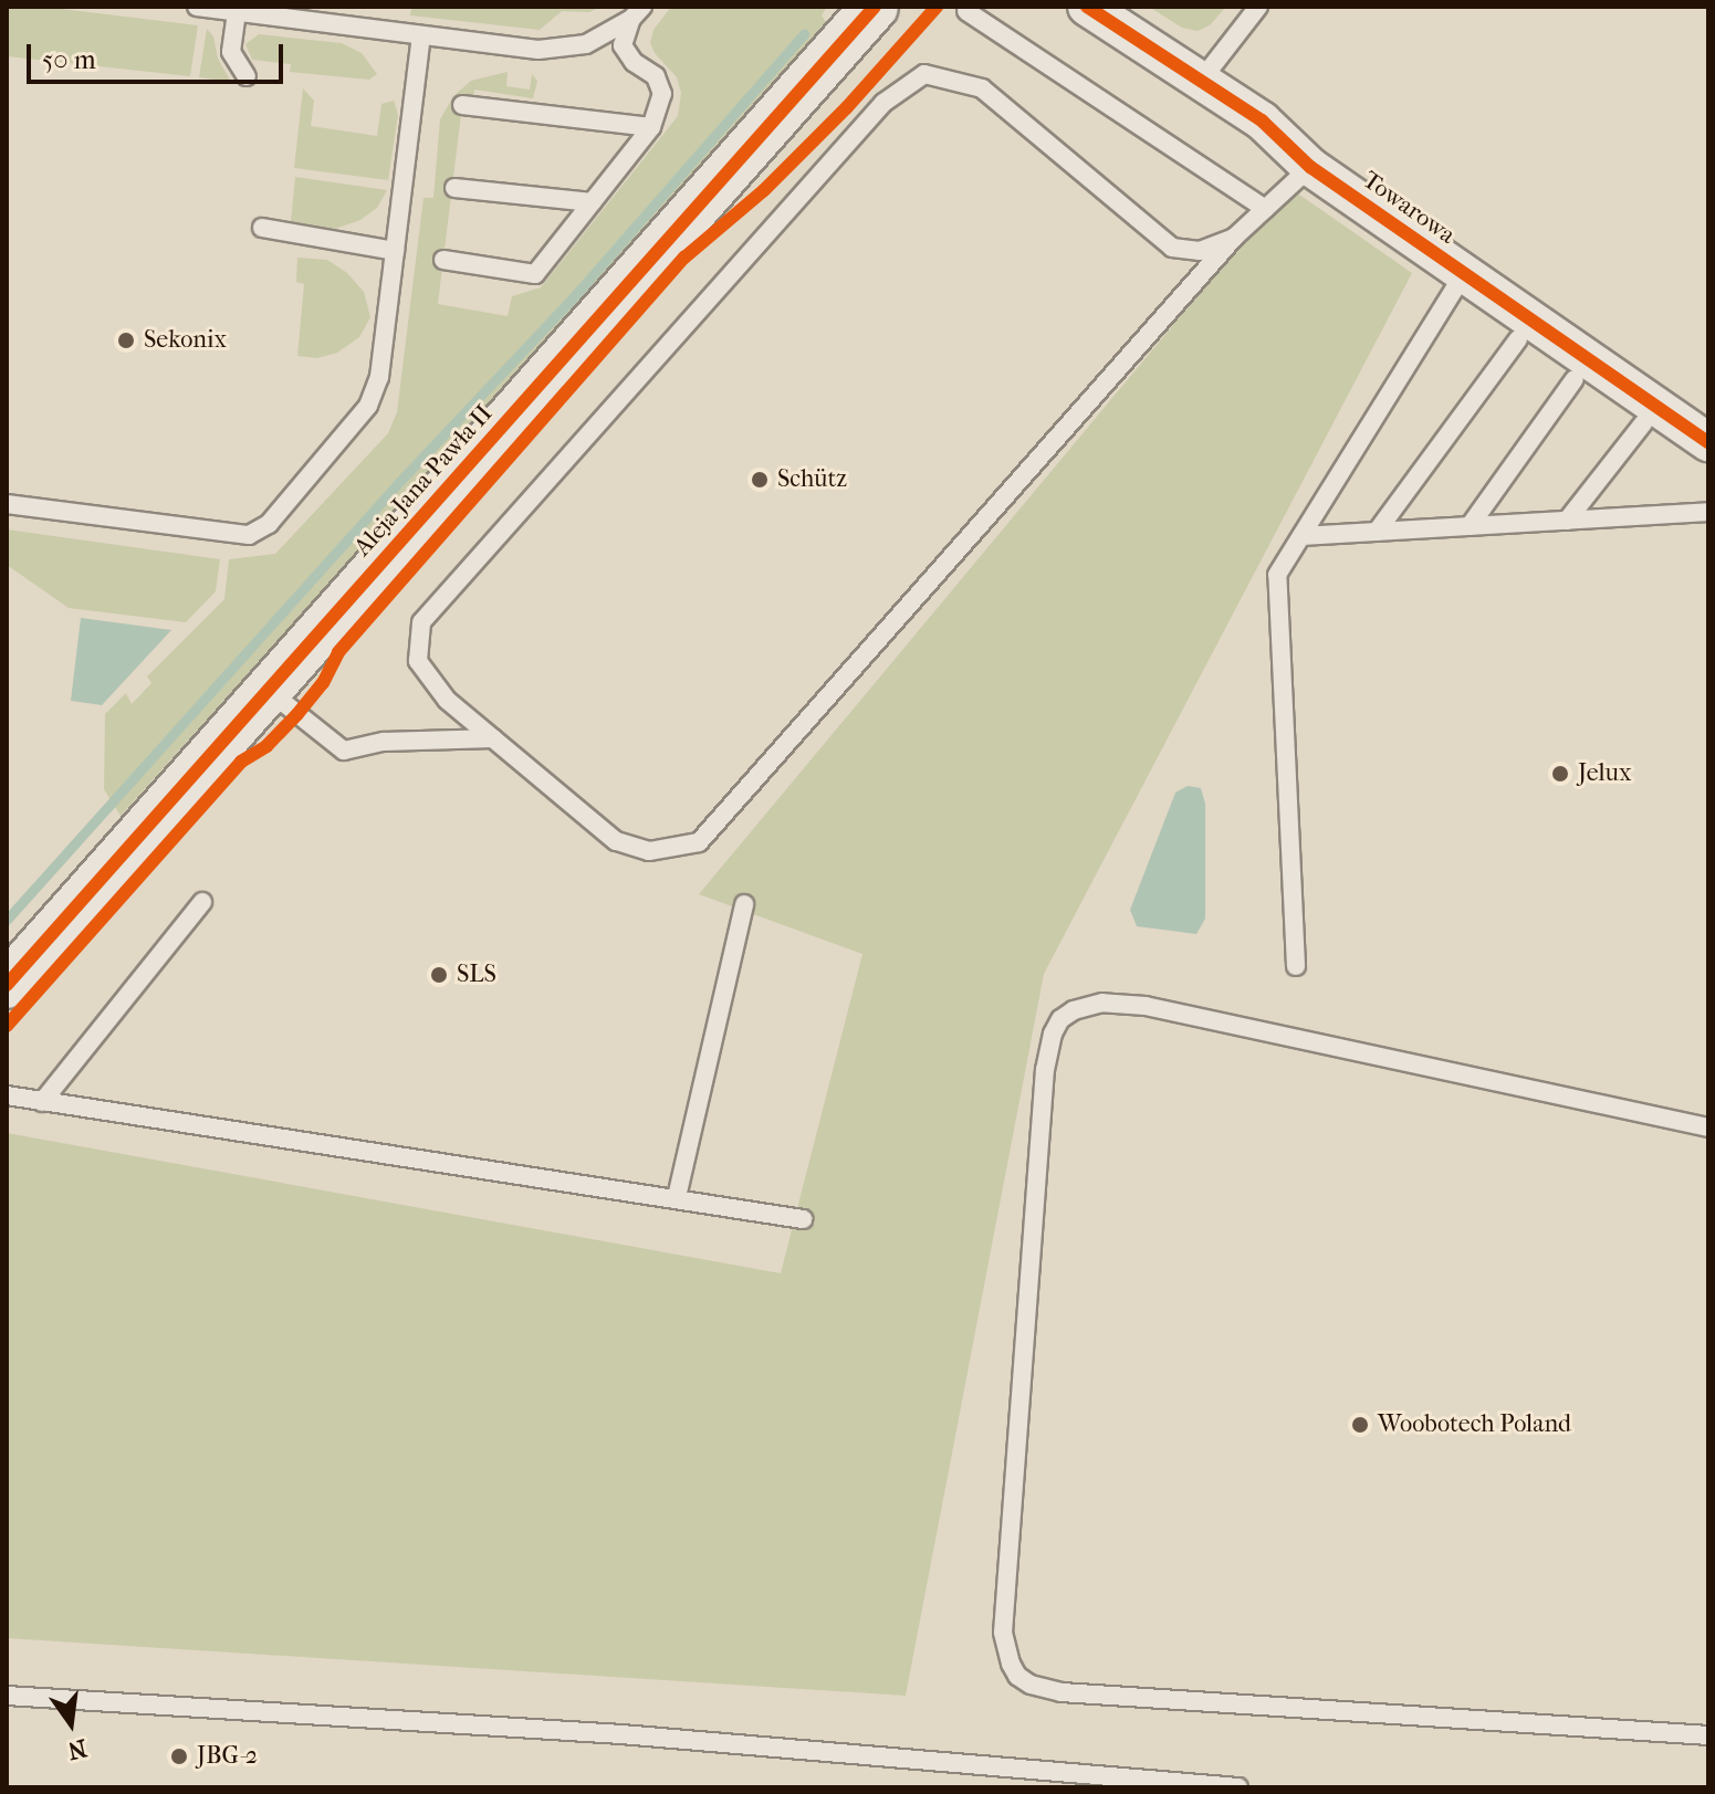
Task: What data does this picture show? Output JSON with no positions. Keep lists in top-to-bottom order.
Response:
{
  "streets": {
    "street": ["Towarowa", "Aleja Jana Pawła II"]
  },
  "places": [
    "Sekonix",
    "Schütz",
    "Jelux",
    "SLS",
    "Woobotech Poland",
    "JBG-2"
  ],
  "scale_bar": "50 m",
  "north": "bottom"
}
